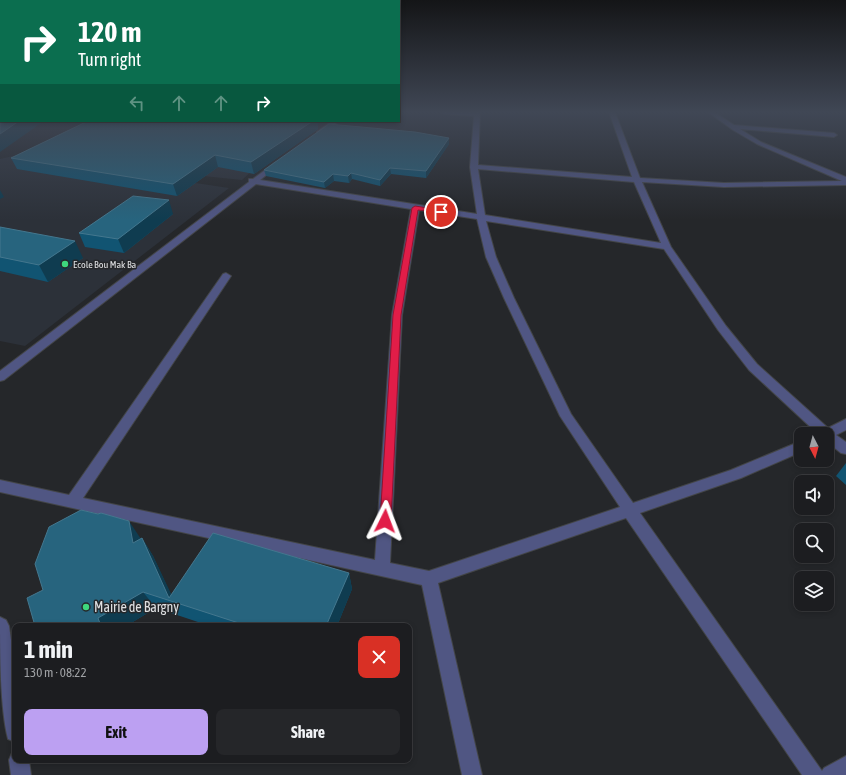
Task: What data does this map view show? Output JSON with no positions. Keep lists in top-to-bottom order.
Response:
{
  "places": ["Ecole Bou Mak Ba", "Mairie de Bargny"],
  "north": "bottom",
  "page": {
    "turn": ["120 m", "Turn right"],
    "heading": ["1 min", "130 m · 08:22"],
    "buttons": ["Exit", "Share"]
  }
}
